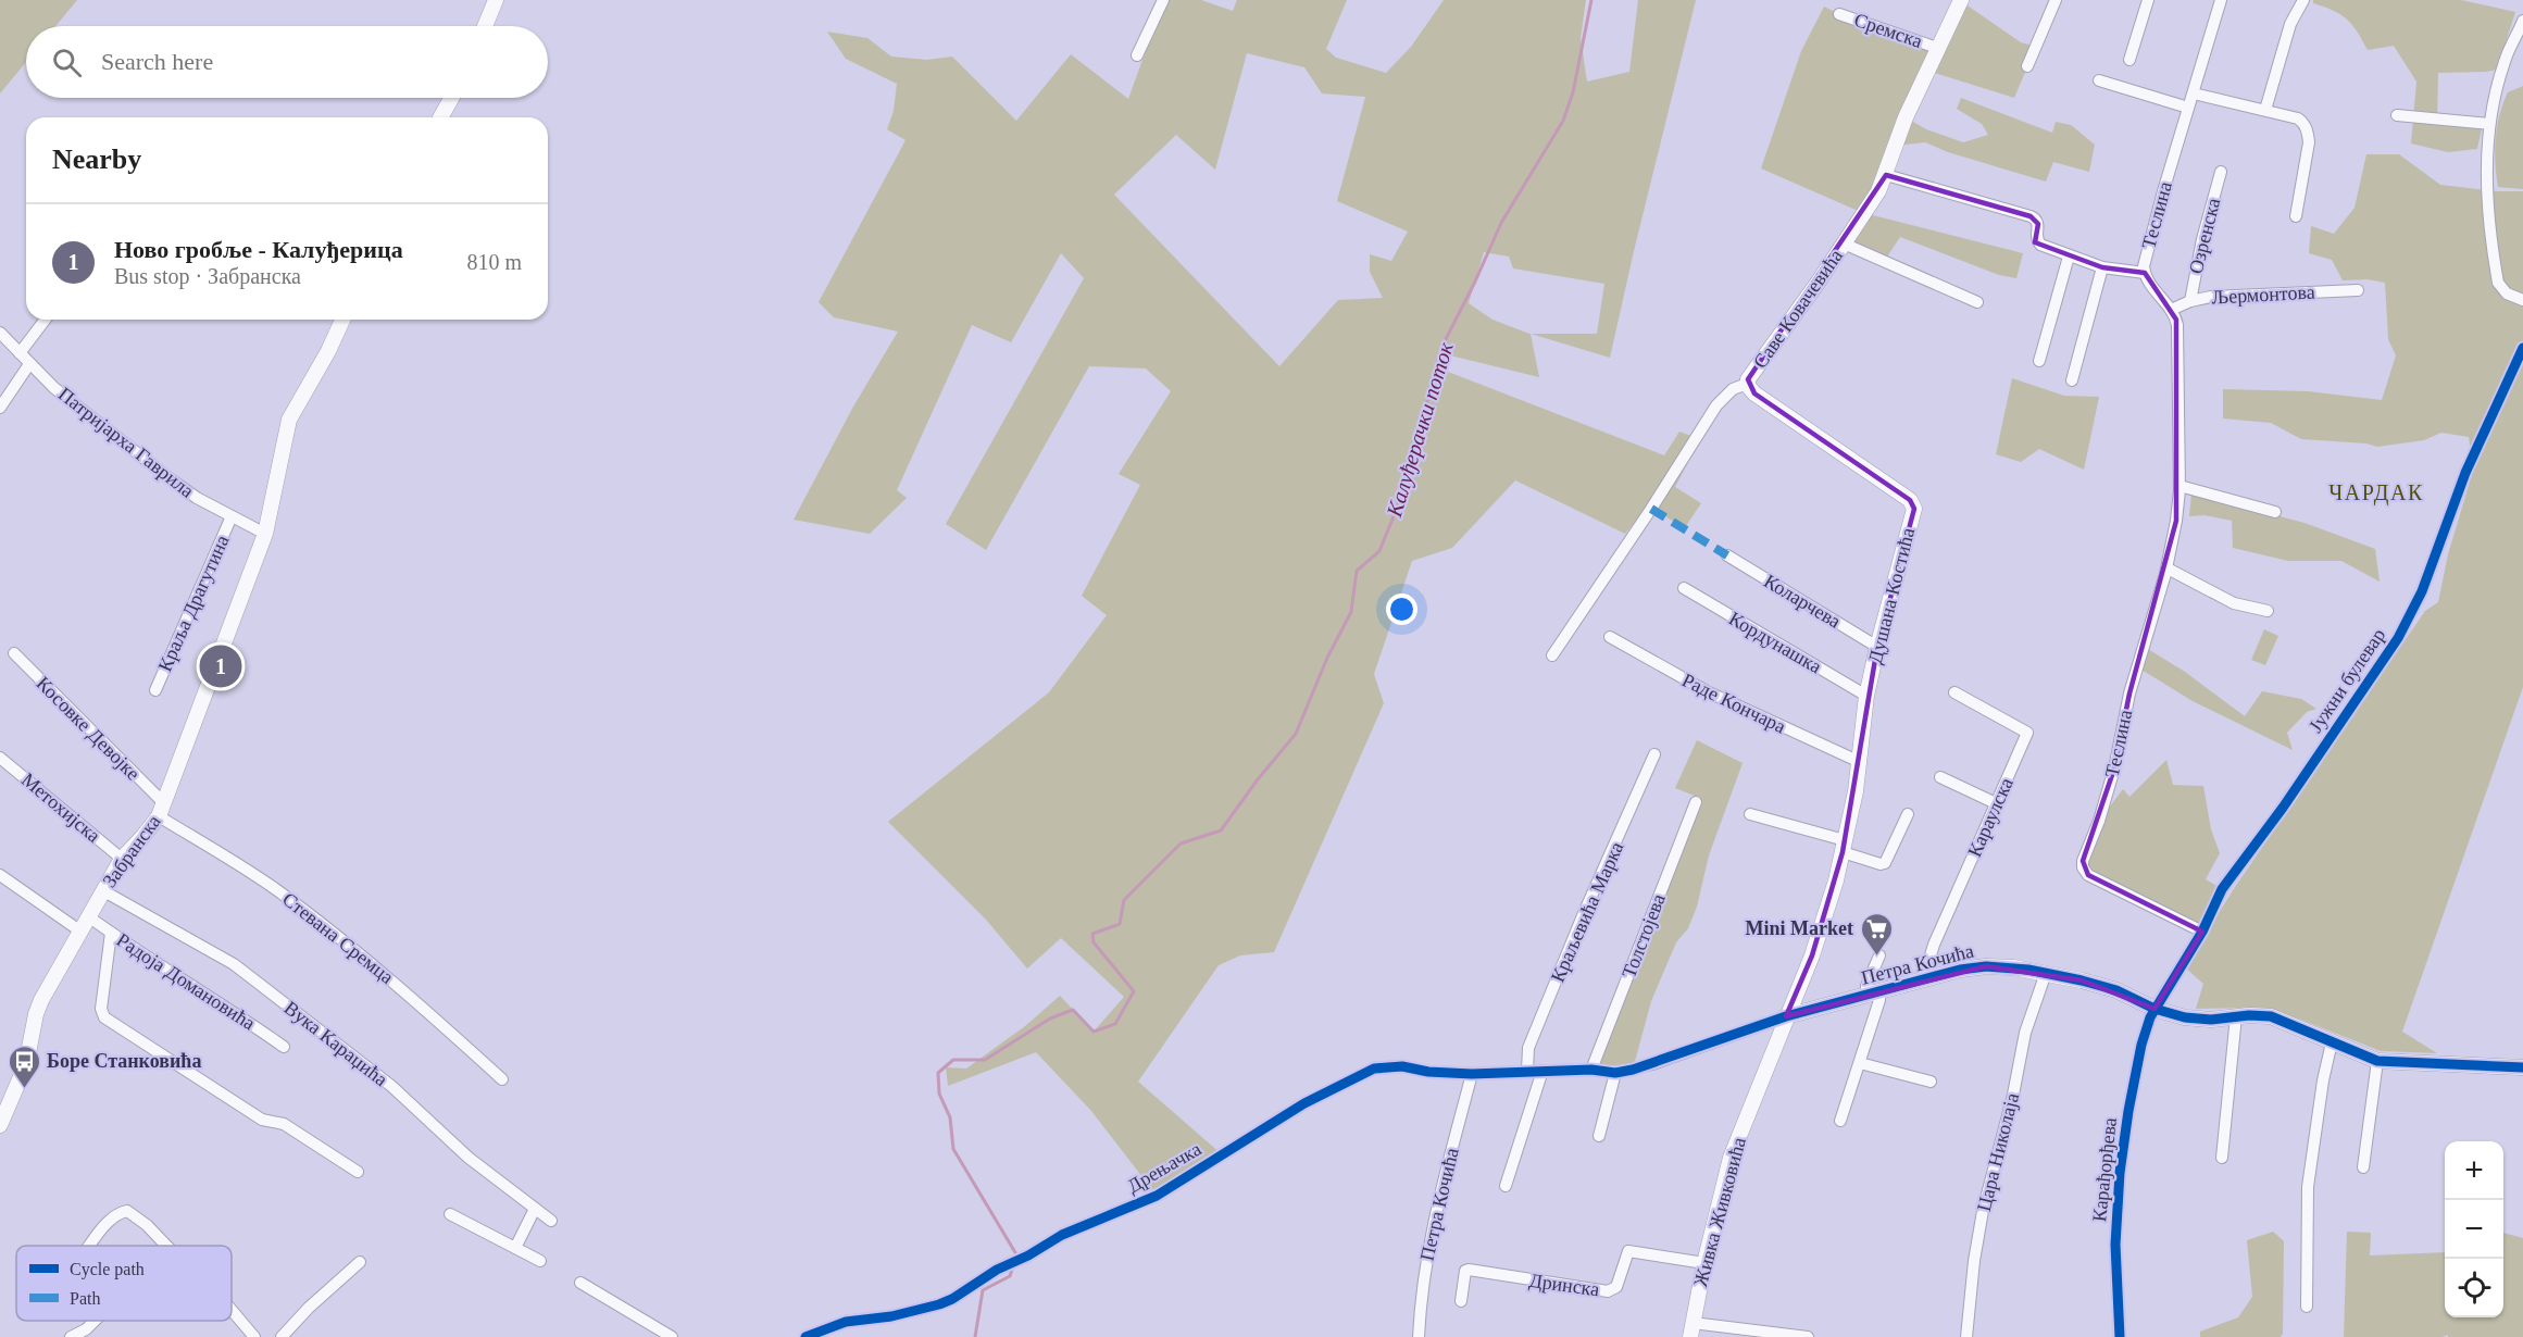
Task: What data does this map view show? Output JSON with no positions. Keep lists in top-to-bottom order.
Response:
{
  "streets": {
    "street": [
      "Сремска",
      "Теслина",
      "Озренска",
      "Љермонтова",
      "Саве Ковачевића",
      "Патријарха Гаврила",
      "Душана Костића",
      "Коларчева",
      "Краља Драгутина",
      "Кордунашка",
      "Јужни булевар",
      "Раде Кончара",
      "Косовке Девојке",
      "Метохијска",
      "Караулска",
      "Забранска",
      "Краљевића Марка",
      "Толстојева",
      "Стевана Сремца",
      "Петра Кочића",
      "Радоја Домановића",
      "Вука Караџића",
      "Цара Николаја",
      "Дрењачка",
      "Карађорђева",
      "Живка Живковића",
      "Дринска"
    ]
  },
  "crossings": [
    ["Сремска", "Саве Ковачевића"],
    ["Теслина", "Љермонтова"],
    ["Теслина", "Јужни булевар"],
    ["Озренска", "Љермонтова"],
    ["Саве Ковачевића", "Душана Костића"],
    ["Патријарха Гаврила", "Краља Драгутина"],
    ["Патријарха Гаврила", "Забранска"],
    ["Душана Костића", "Коларчева"],
    ["Душана Костића", "Кордунашка"],
    ["Душана Костића", "Раде Кончара"],
    ["Душана Костића", "Петра Кочића"],
    ["Душана Костића", "Живка Живковића"],
    ["Јужни булевар", "Петра Кочића"],
    ["Јужни булевар", "Карађорђева"],
    ["Косовке Девојке", "Забранска"],
    ["Косовке Девојке", "Стевана Сремца"],
    ["Метохијска", "Забранска"],
    ["Караулска", "Петра Кочића"],
    ["Забранска", "Стевана Сремца"],
    ["Забранска", "Радоја Домановића"],
    ["Забранска", "Вука Караџића"],
    ["Краљевића Марка", "Петра Кочића"],
    ["Толстојева", "Петра Кочића"],
    ["Петра Кочића", "Цара Николаја"],
    ["Петра Кочића", "Дрењачка"],
    ["Петра Кочића", "Карађорђева"],
    ["Петра Кочића", "Живка Живковића"],
    ["Живка Живковића", "Дринска"]
  ],
  "districts": ["ЧАРДАК"],
  "water": ["Калуђерачки поток"],
  "places": {
    "supermarket": ["Mini Market"],
    "bus stop": ["Боре Станковића"]
  },
  "legend": ["Cycle path", "Path"],
  "page": {
    "search": "Search here",
    "heading": "Nearby",
    "list": [
      {
        "mark": "1",
        "name": "Ново гробље - Калуђерица",
        "note": "Bus stop · Забранска",
        "value": "810 m"
      }
    ],
    "pins": "1",
    "map_buttons": ["+", "−"]
  }
}
